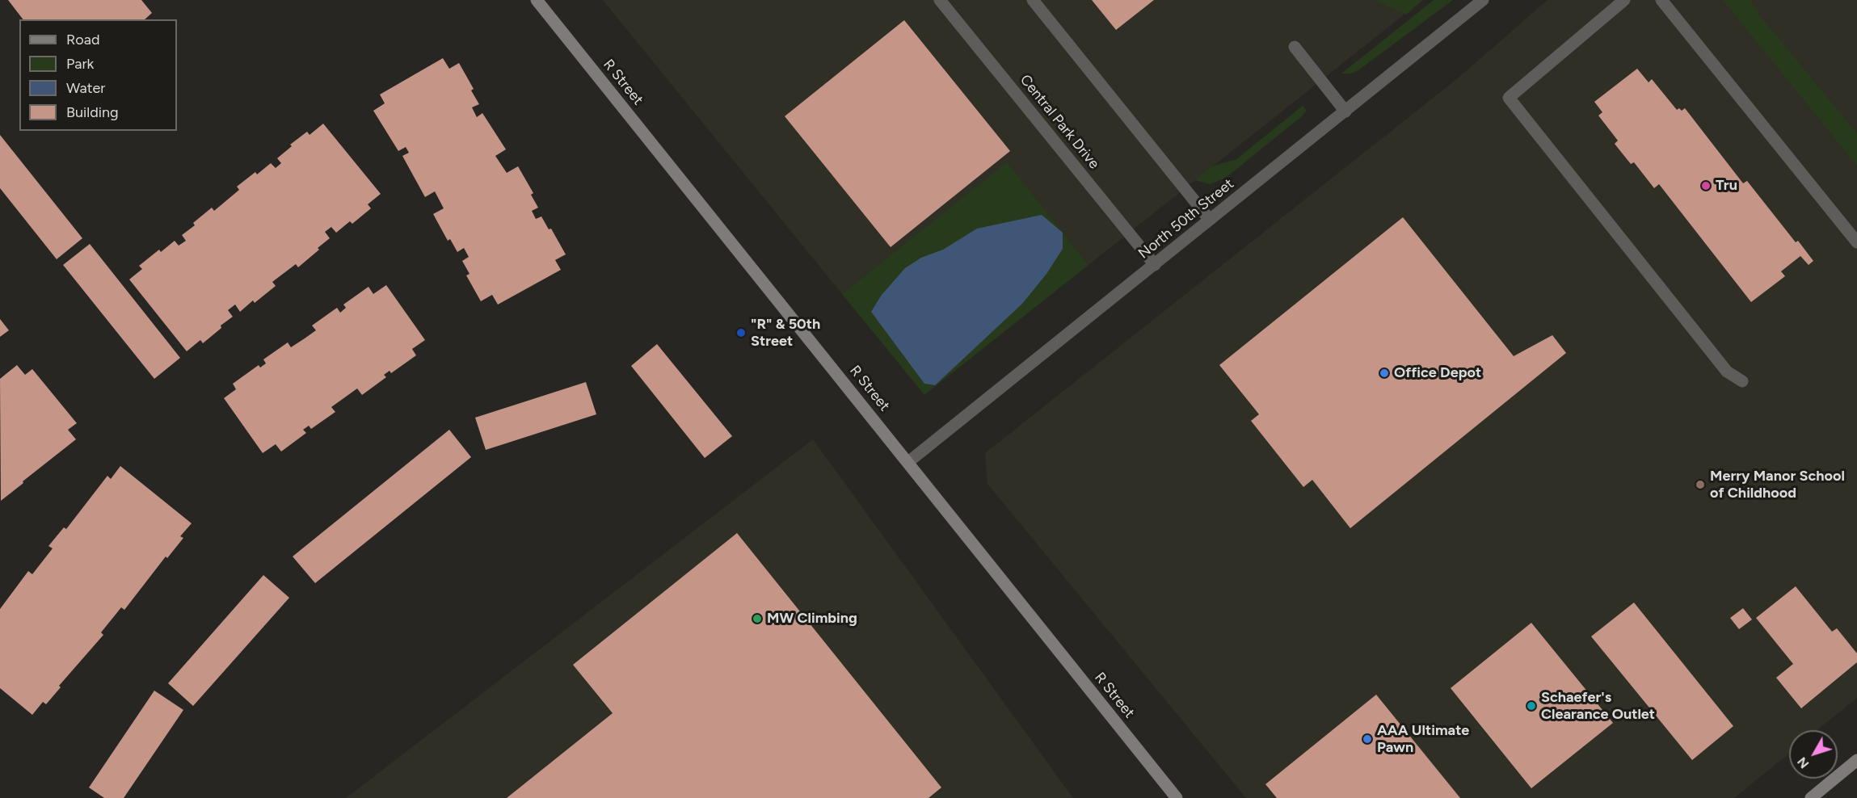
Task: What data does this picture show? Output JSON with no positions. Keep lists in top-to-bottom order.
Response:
{
  "streets": {
    "main road": ["R Street"],
    "street": ["Central Park Drive", "North 50th Street"]
  },
  "crossings": [
    ["R Street", "North 50th Street"],
    ["Central Park Drive", "North 50th Street"]
  ],
  "places": [
    "Tru",
    "\"R\" & 50th Street",
    "Office Depot",
    "Merry Manor School of Childhood",
    "MW Climbing",
    "Schaefer's Clearance Outlet",
    "AAA Ultimate Pawn"
  ],
  "legend": [
    "Road",
    "Park",
    "Water",
    "Building"
  ],
  "north": "bottom left"
}
